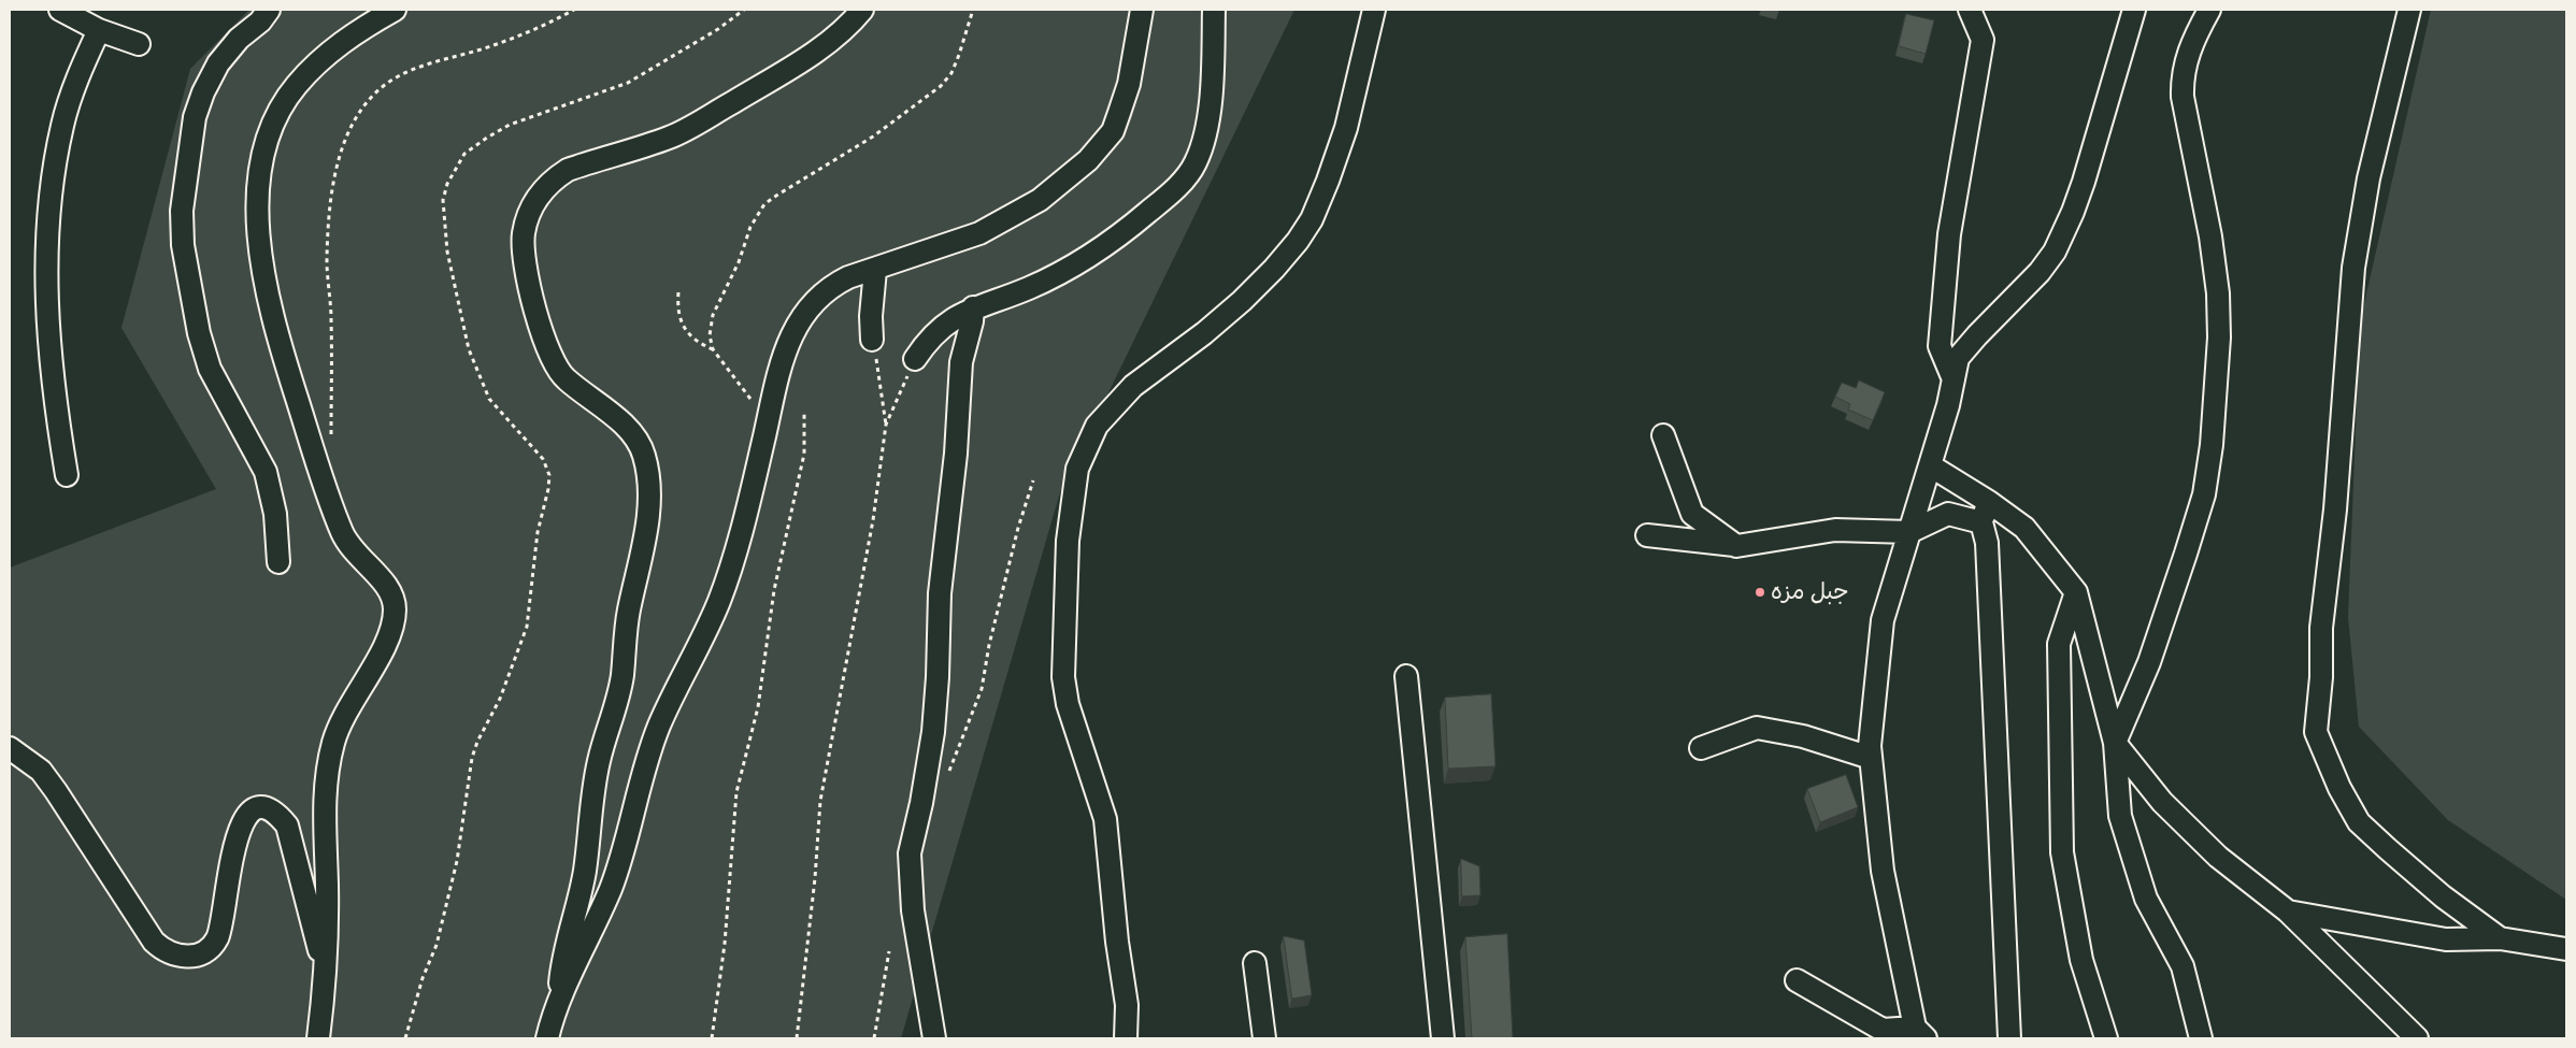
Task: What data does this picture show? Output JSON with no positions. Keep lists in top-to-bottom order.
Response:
{
  "places": ["جبل مزه"]
}
